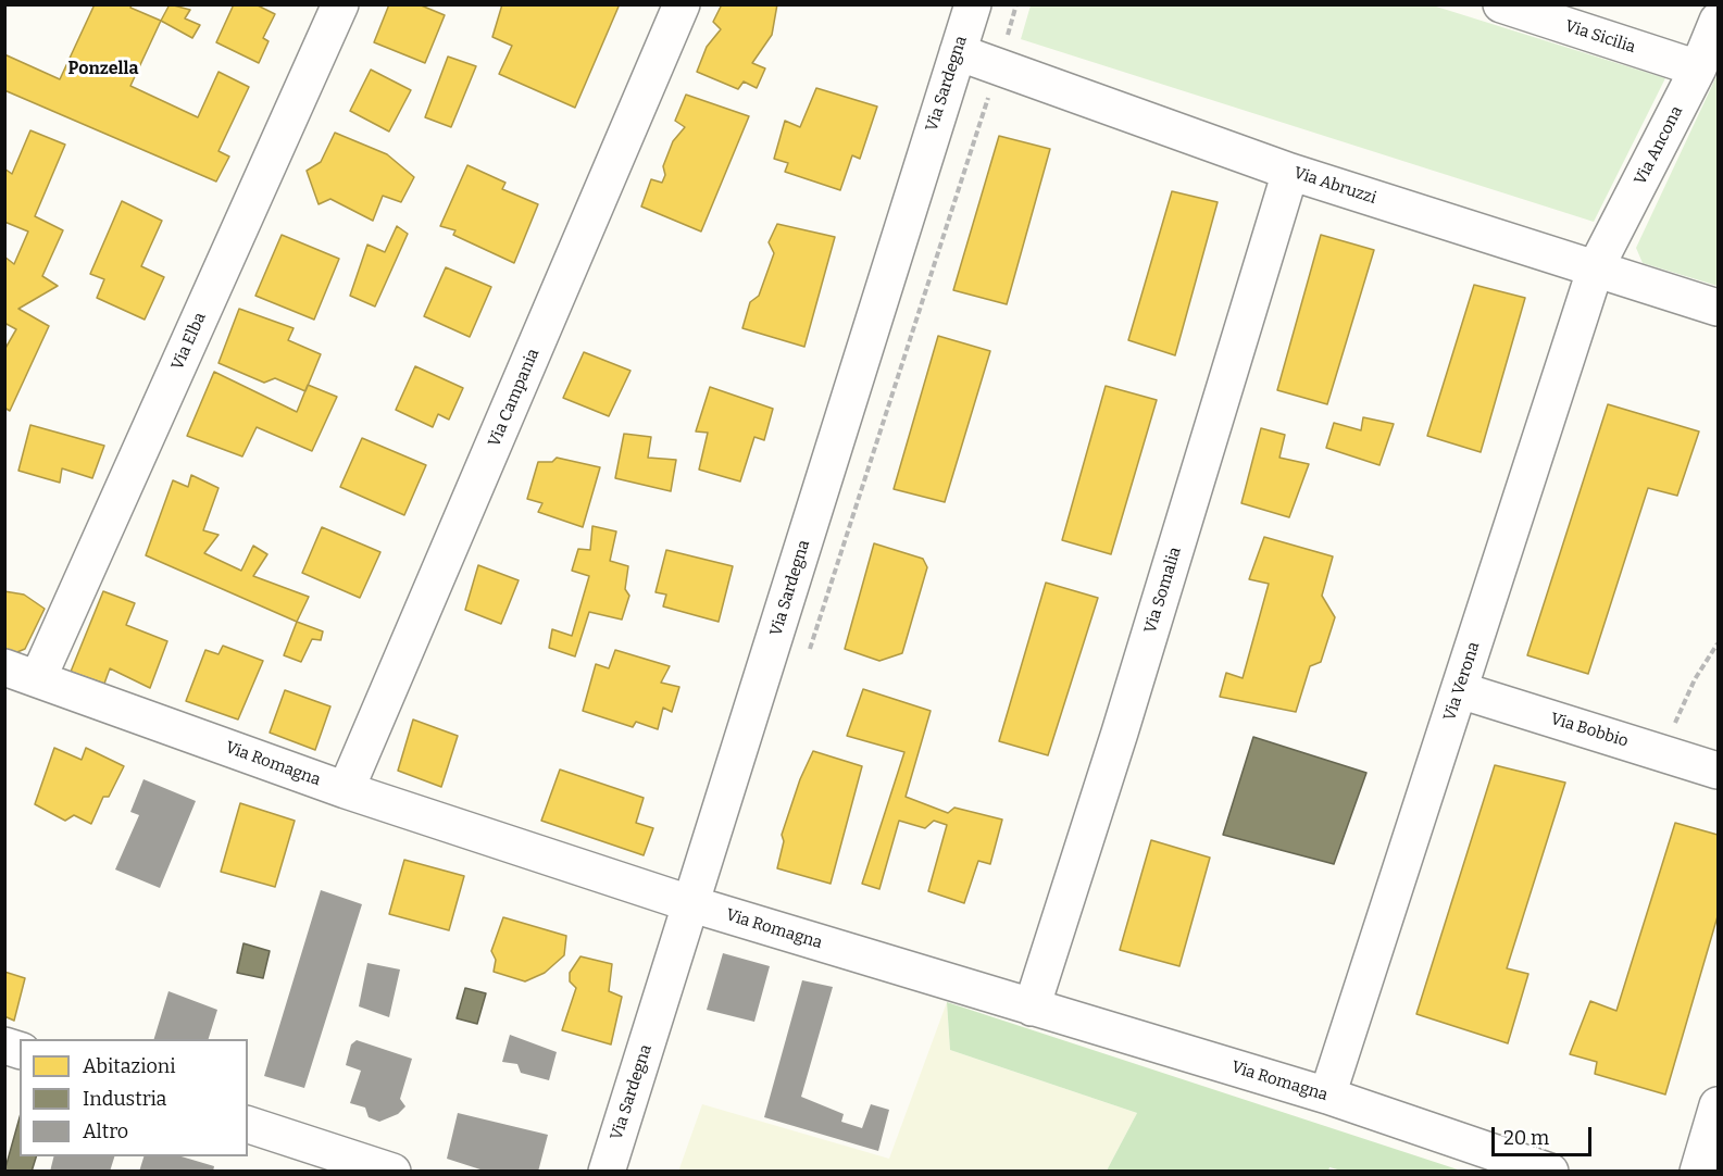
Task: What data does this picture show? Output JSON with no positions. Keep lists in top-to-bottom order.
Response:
{
  "streets": {
    "street": [
      "Via Sicilia",
      "Via Sardegna",
      "Via Ancona",
      "Via Abruzzi",
      "Via Elba",
      "Via Campania",
      "Via Somalia",
      "Via Verona",
      "Via Bobbio",
      "Via Romagna"
    ]
  },
  "crossings": [
    ["Via Sicilia", "Via Ancona"],
    ["Via Sardegna", "Via Abruzzi"],
    ["Via Sardegna", "Via Romagna"],
    ["Via Ancona", "Via Abruzzi"],
    ["Via Ancona", "Via Verona"],
    ["Via Abruzzi", "Via Somalia"],
    ["Via Abruzzi", "Via Verona"],
    ["Via Elba", "Via Romagna"],
    ["Via Campania", "Via Romagna"],
    ["Via Somalia", "Via Romagna"],
    ["Via Verona", "Via Bobbio"],
    ["Via Verona", "Via Romagna"]
  ],
  "districts": ["Ponzella"],
  "legend": ["Abitazioni", "Industria", "Altro"],
  "scale_bar": "20 m"
}
